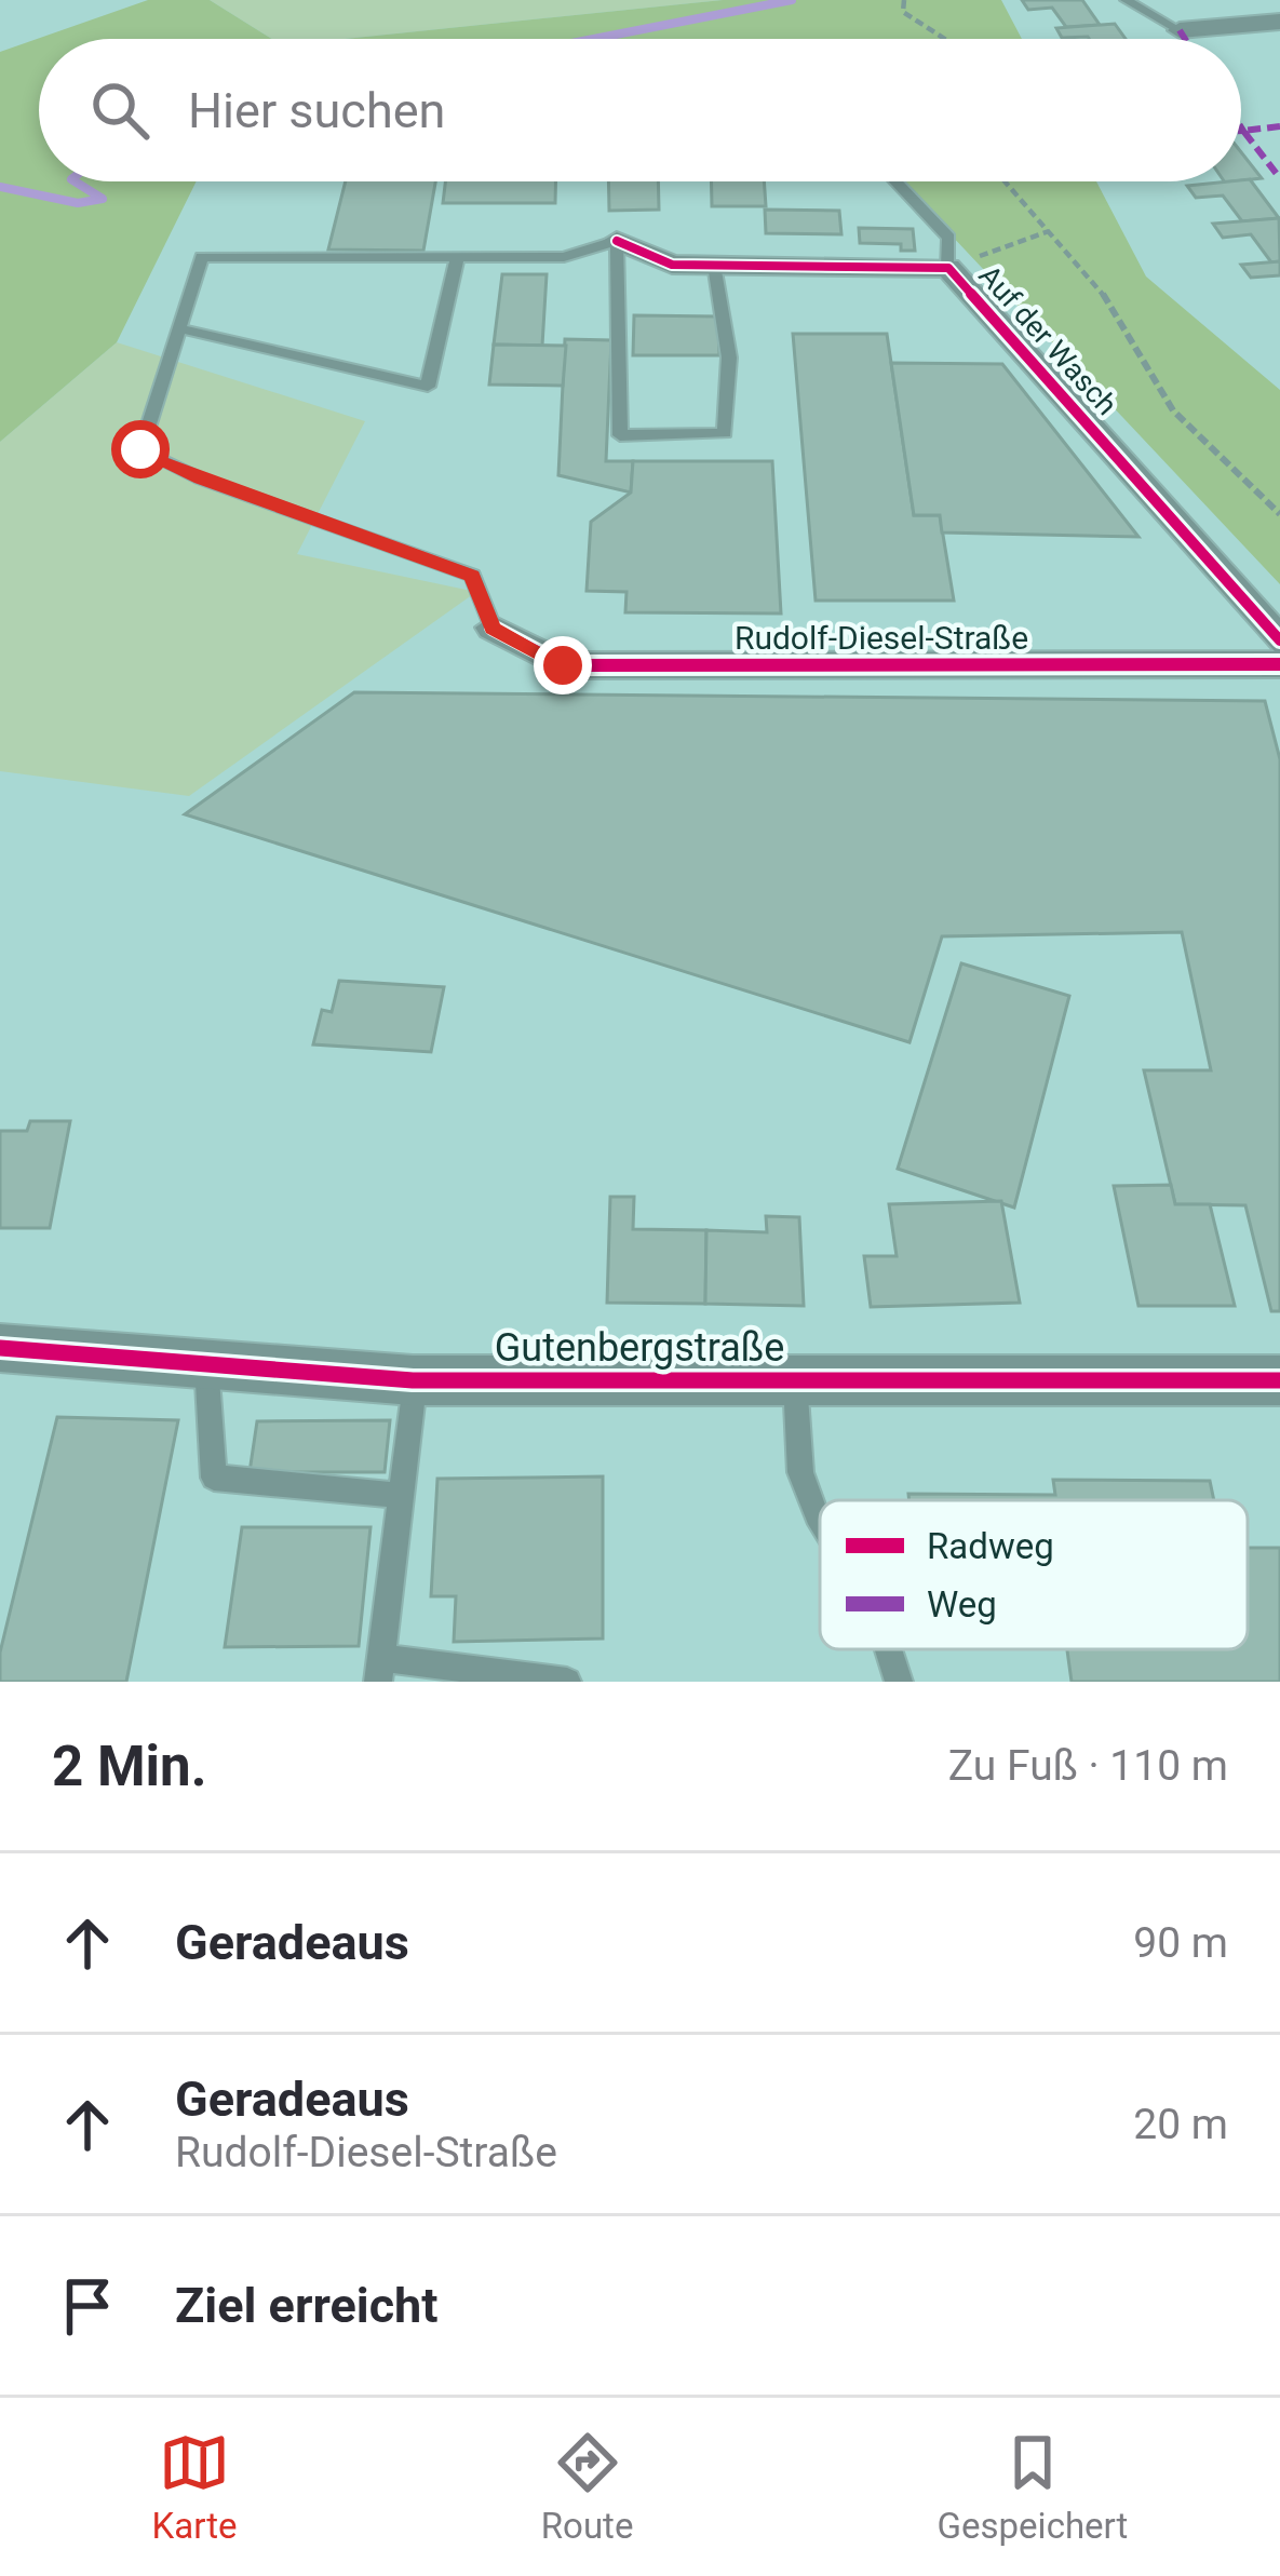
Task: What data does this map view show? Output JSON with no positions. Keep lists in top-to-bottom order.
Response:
{
  "streets": {
    "street": ["Auf der Wasch", "Rudolf-Diesel-Straße", "Gutenbergstraße"]
  },
  "legend": ["Radweg", "Weg"],
  "page": {
    "search": "Hier suchen",
    "heading": ["2 Min.", "Zu Fuß · 110 m"],
    "list": [
      ["Geradeaus", "90 m"],
      ["Geradeaus", "Rudolf-Diesel-Straße", "20 m"],
      "Ziel erreicht"
    ],
    "nav": ["Karte", "Route", "Gespeichert"]
  }
}
